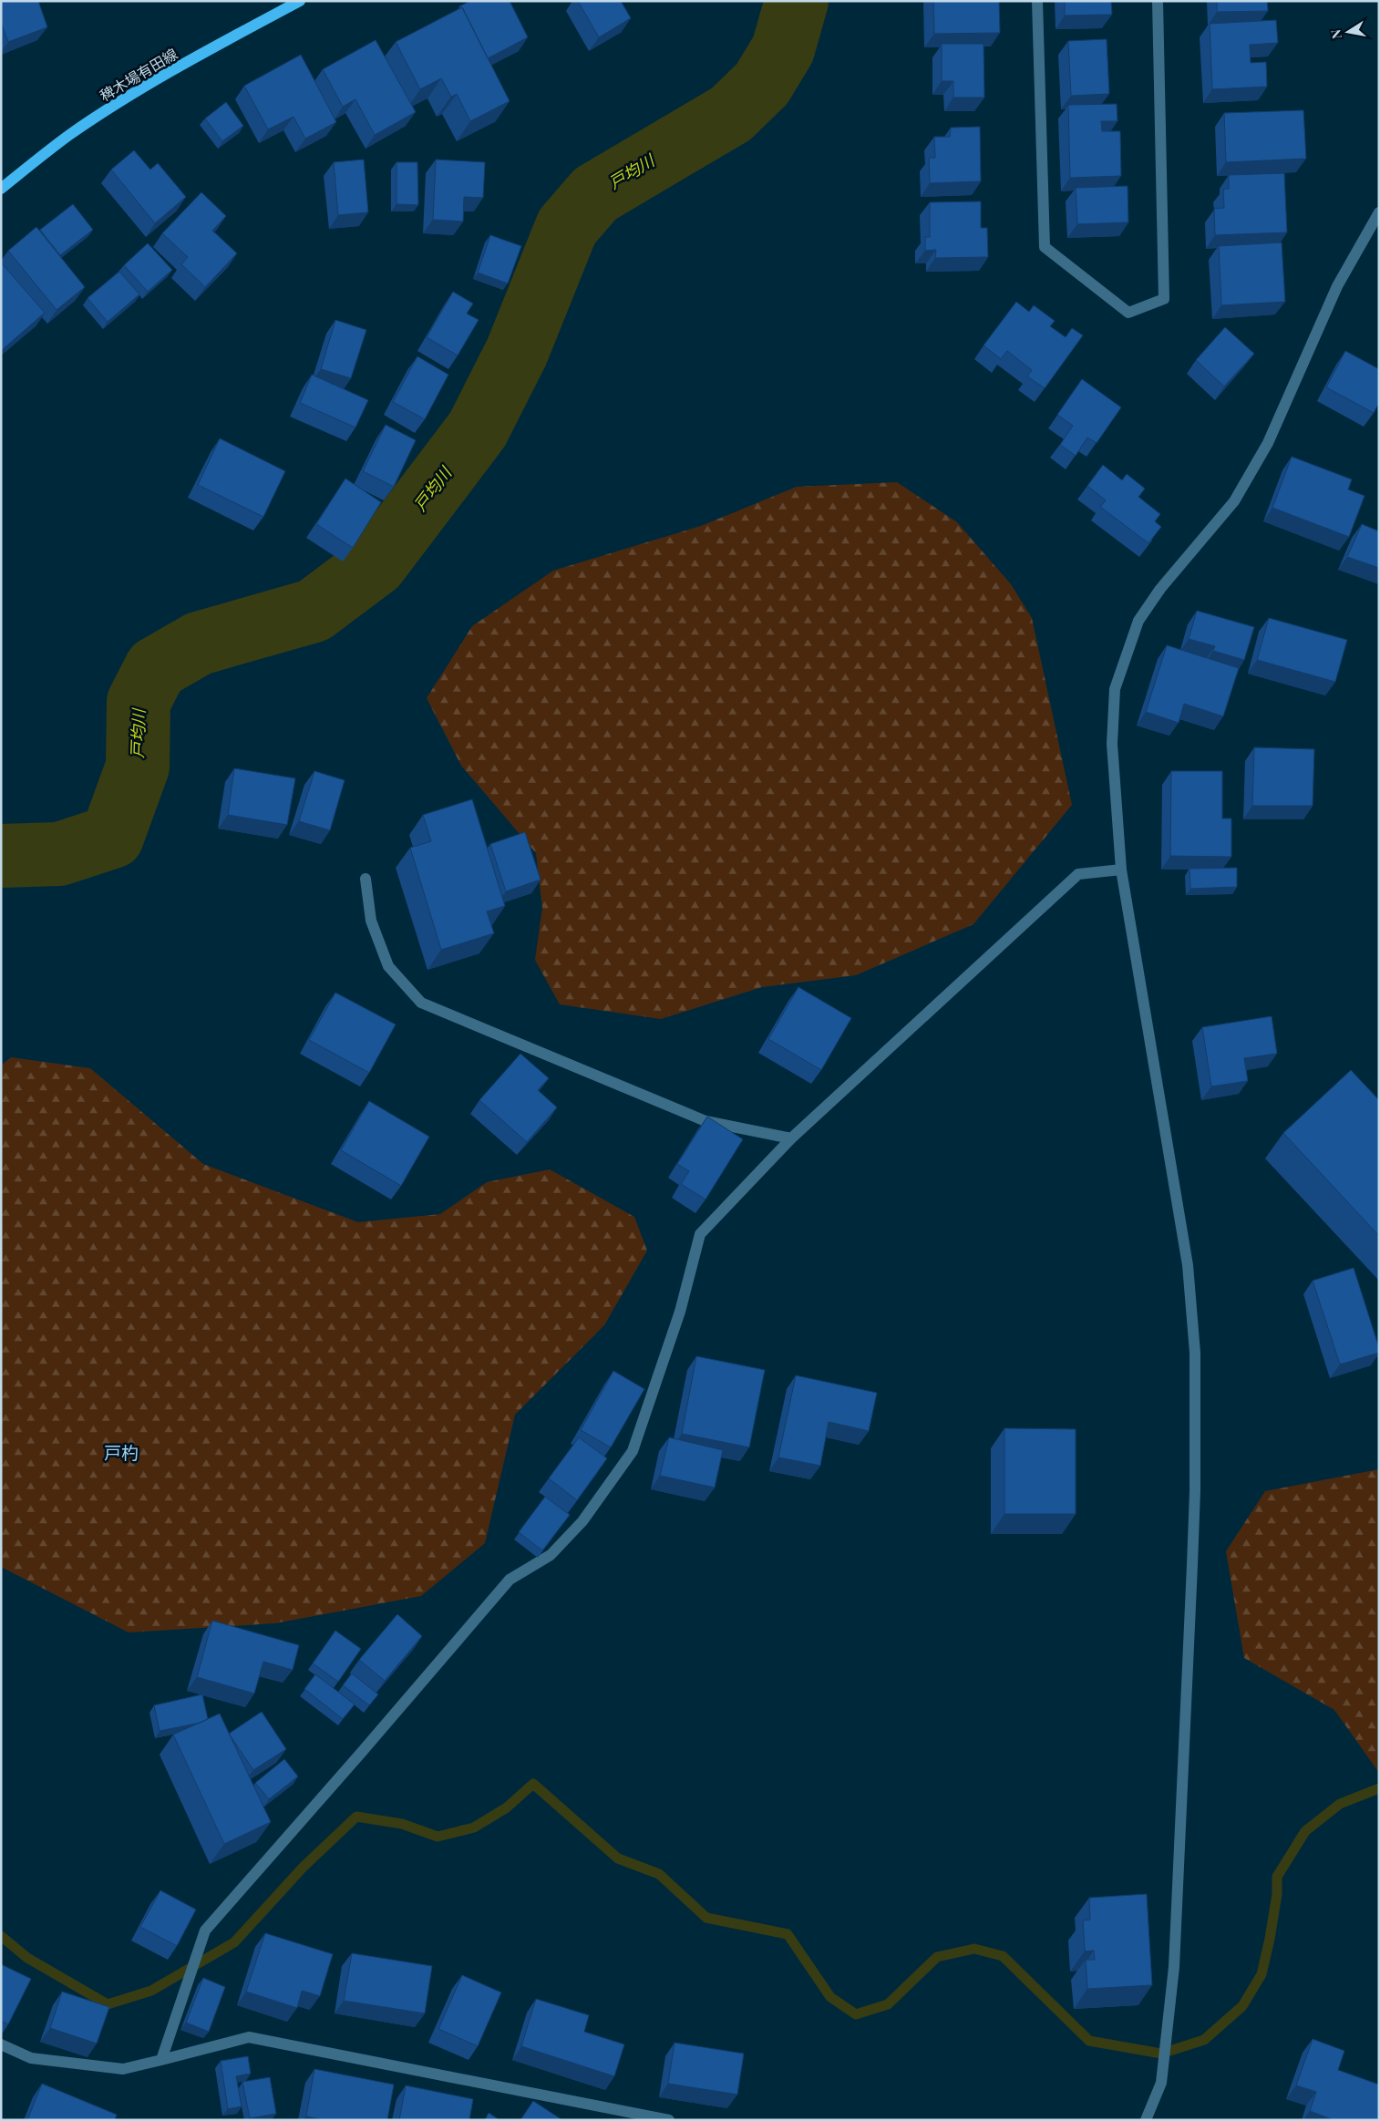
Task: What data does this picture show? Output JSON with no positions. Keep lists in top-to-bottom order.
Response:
{
  "streets": {
    "main road": ["稗木場有田線"]
  },
  "districts": ["戸杓"],
  "water": ["戸均川"],
  "north": "left"
}
